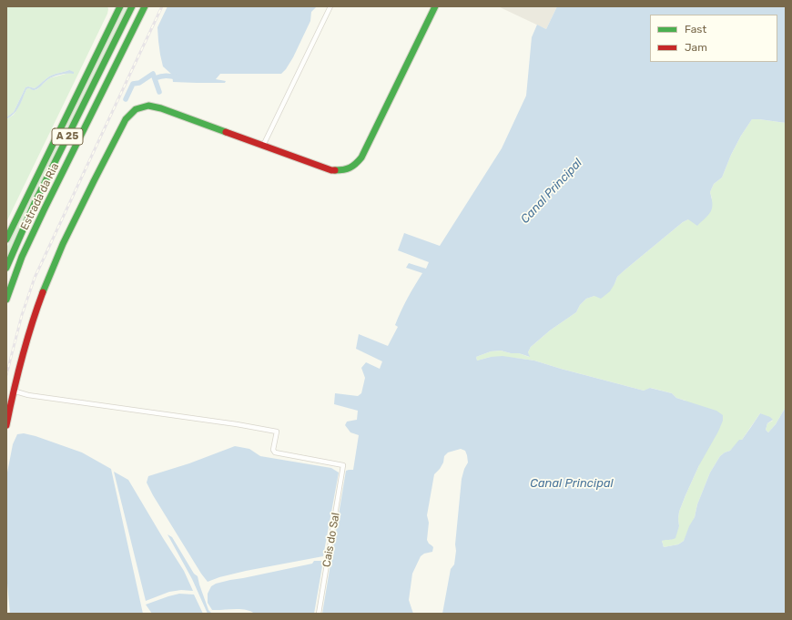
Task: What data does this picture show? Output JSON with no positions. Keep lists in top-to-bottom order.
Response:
{
  "streets": {
    "main road": ["A 25", "Estrada da Ria"],
    "street": ["Cais do Sal"]
  },
  "water": ["Canal Principal"],
  "legend": ["Fast", "Jam"]
}
